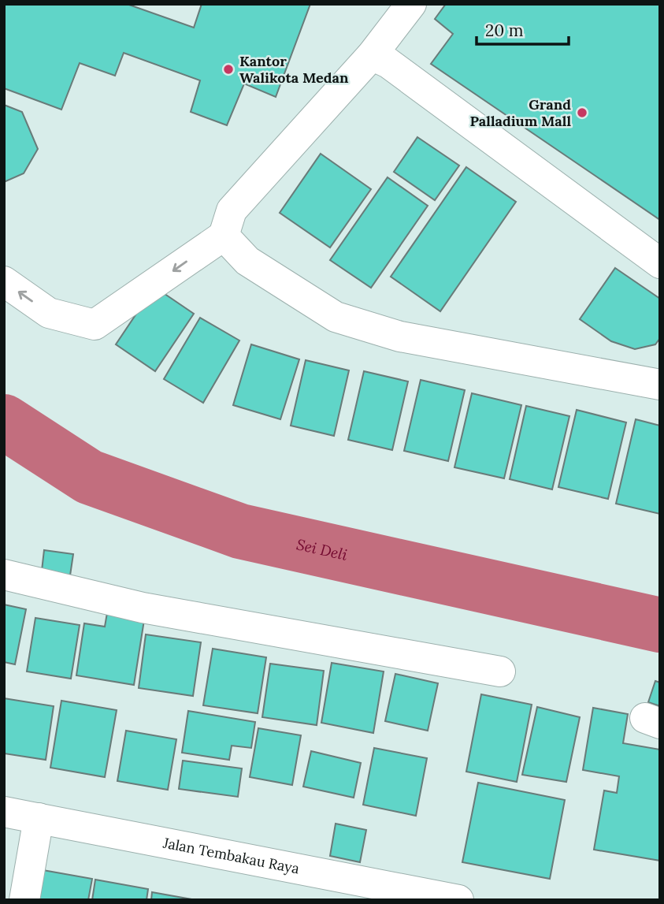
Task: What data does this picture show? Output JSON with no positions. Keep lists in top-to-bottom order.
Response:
{
  "streets": {
    "street": ["Jalan Tembakau Raya"]
  },
  "water": ["Sei Deli"],
  "places": ["Kantor Walikota Medan", "Grand Palladium Mall"],
  "scale_bar": "20 m"
}
